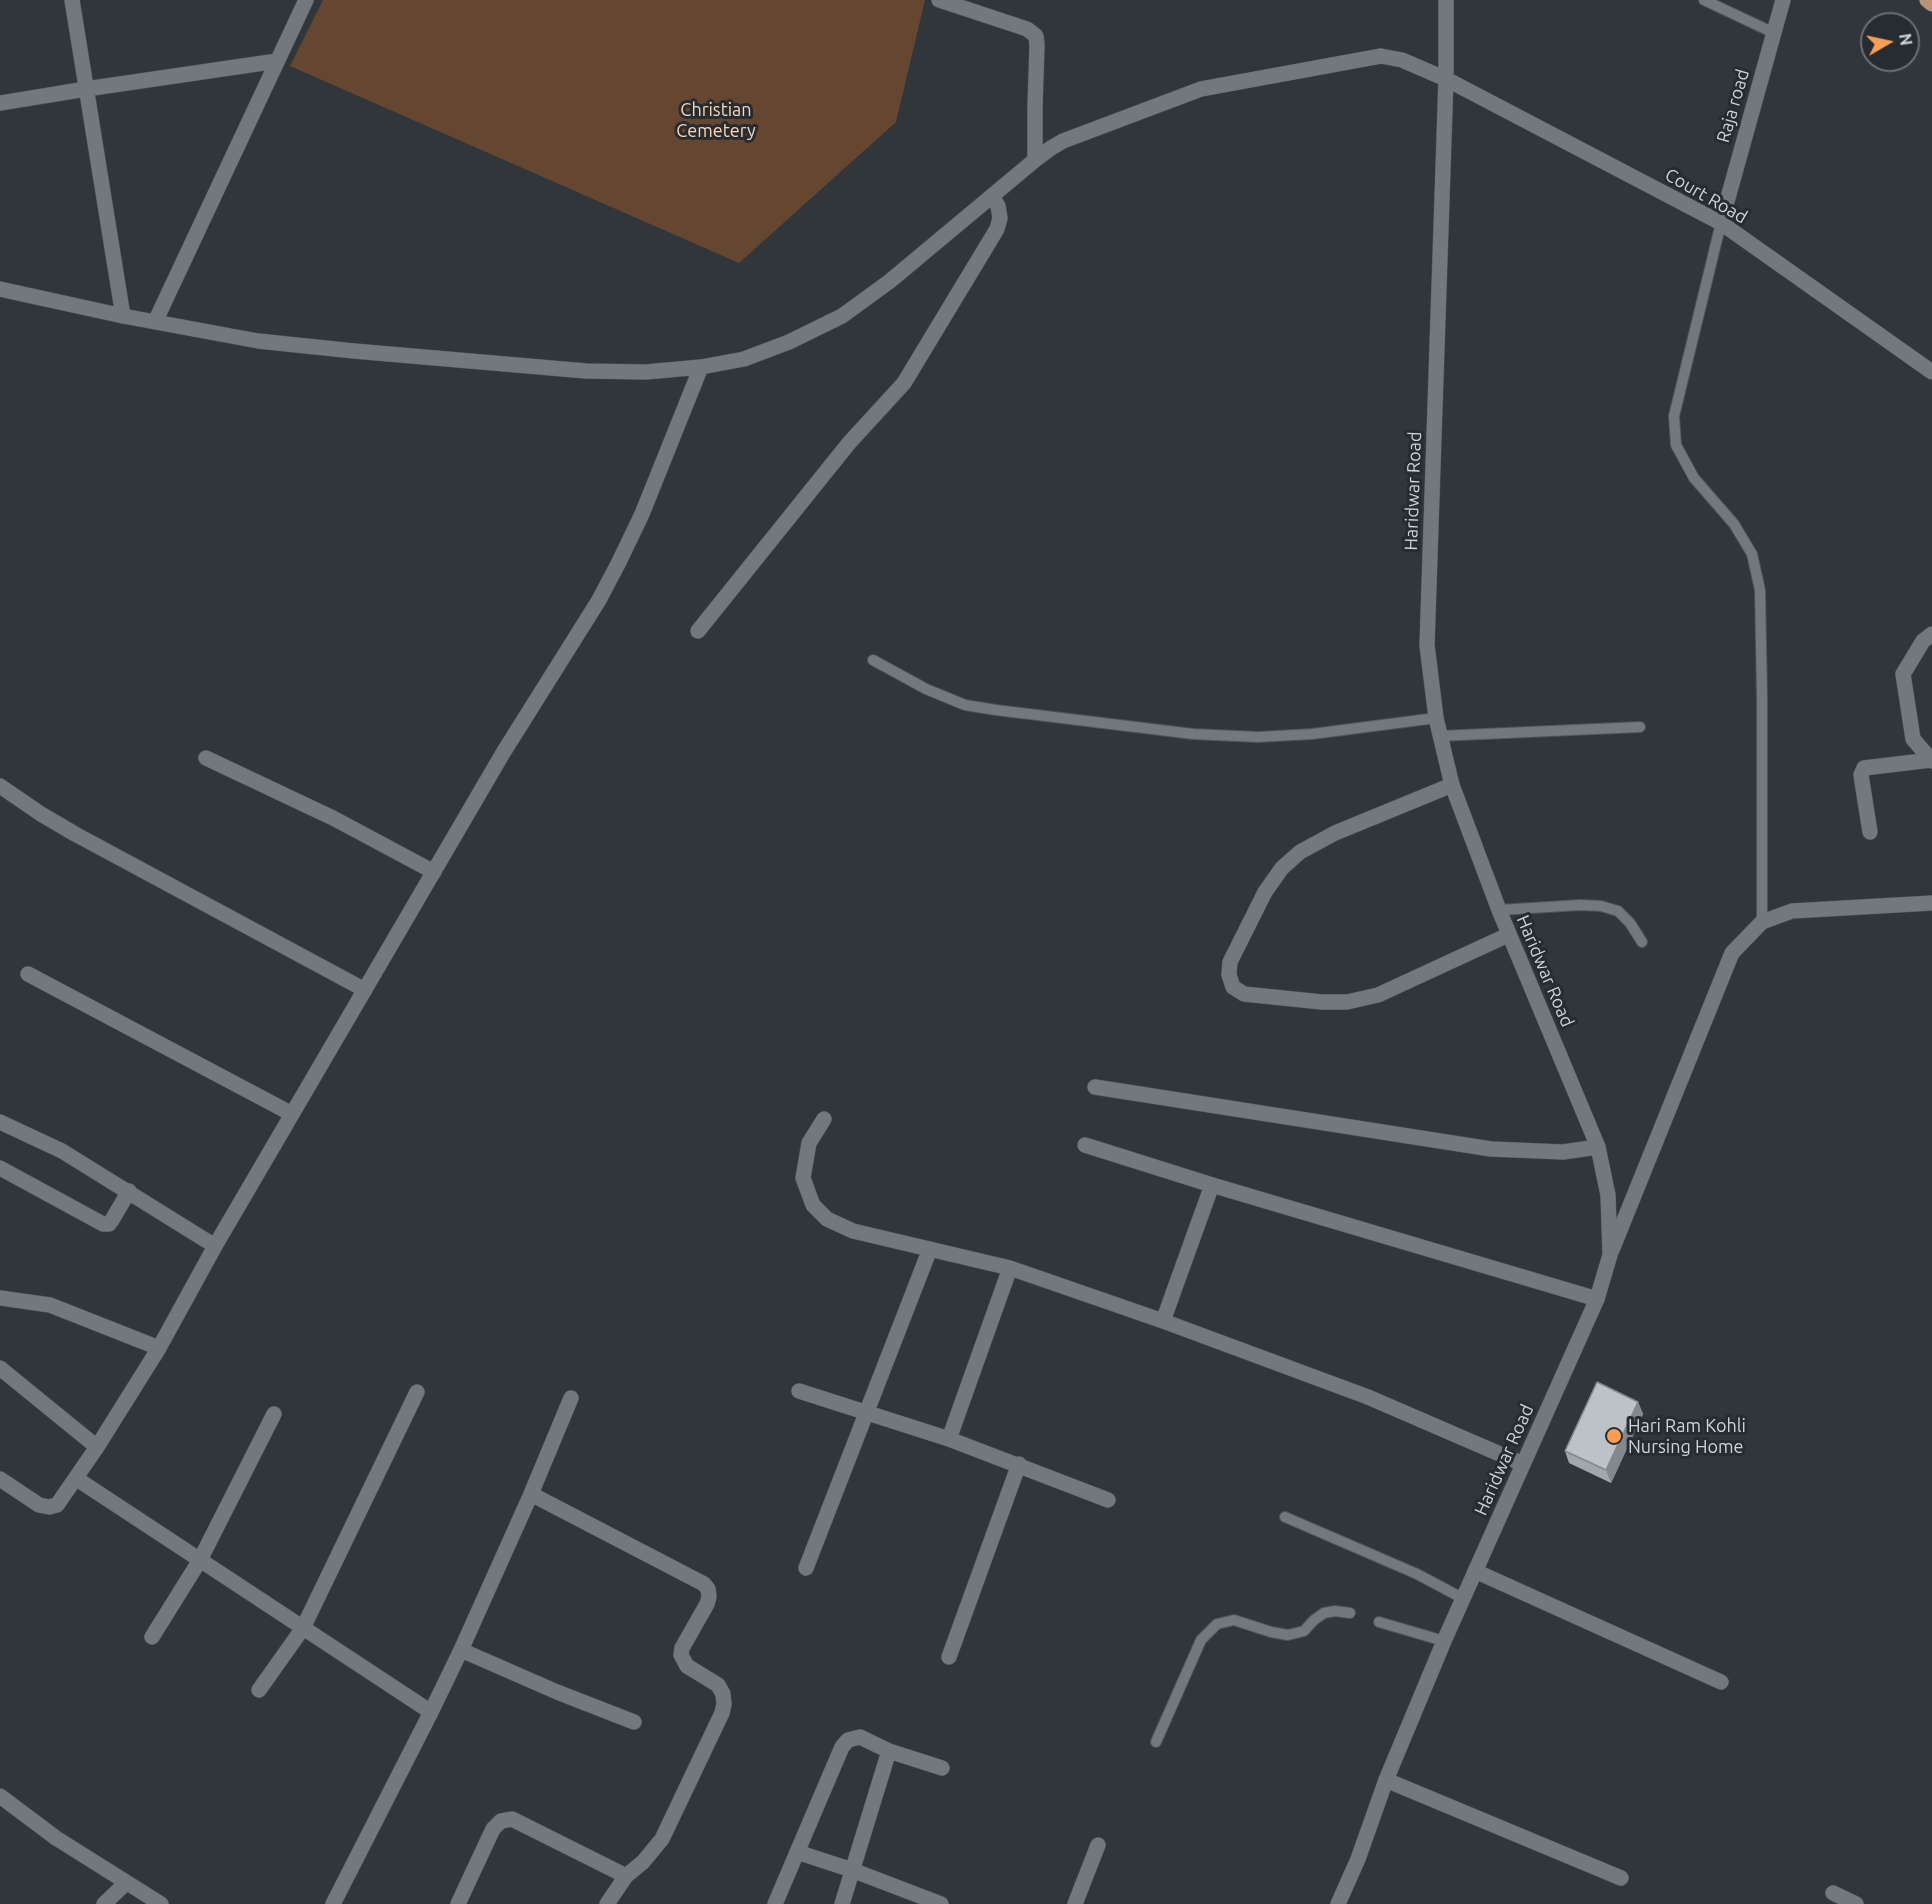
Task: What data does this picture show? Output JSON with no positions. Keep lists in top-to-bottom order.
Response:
{
  "streets": {
    "street": ["Raja road", "Court Road", "Haridwar Road"]
  },
  "crossings": [
    ["Raja road", "Court Road"],
    ["Court Road", "Haridwar Road"]
  ],
  "parks": ["Christian Cemetery"],
  "places": ["Hari Ram Kohli Nursing Home"],
  "north": "right"
}
